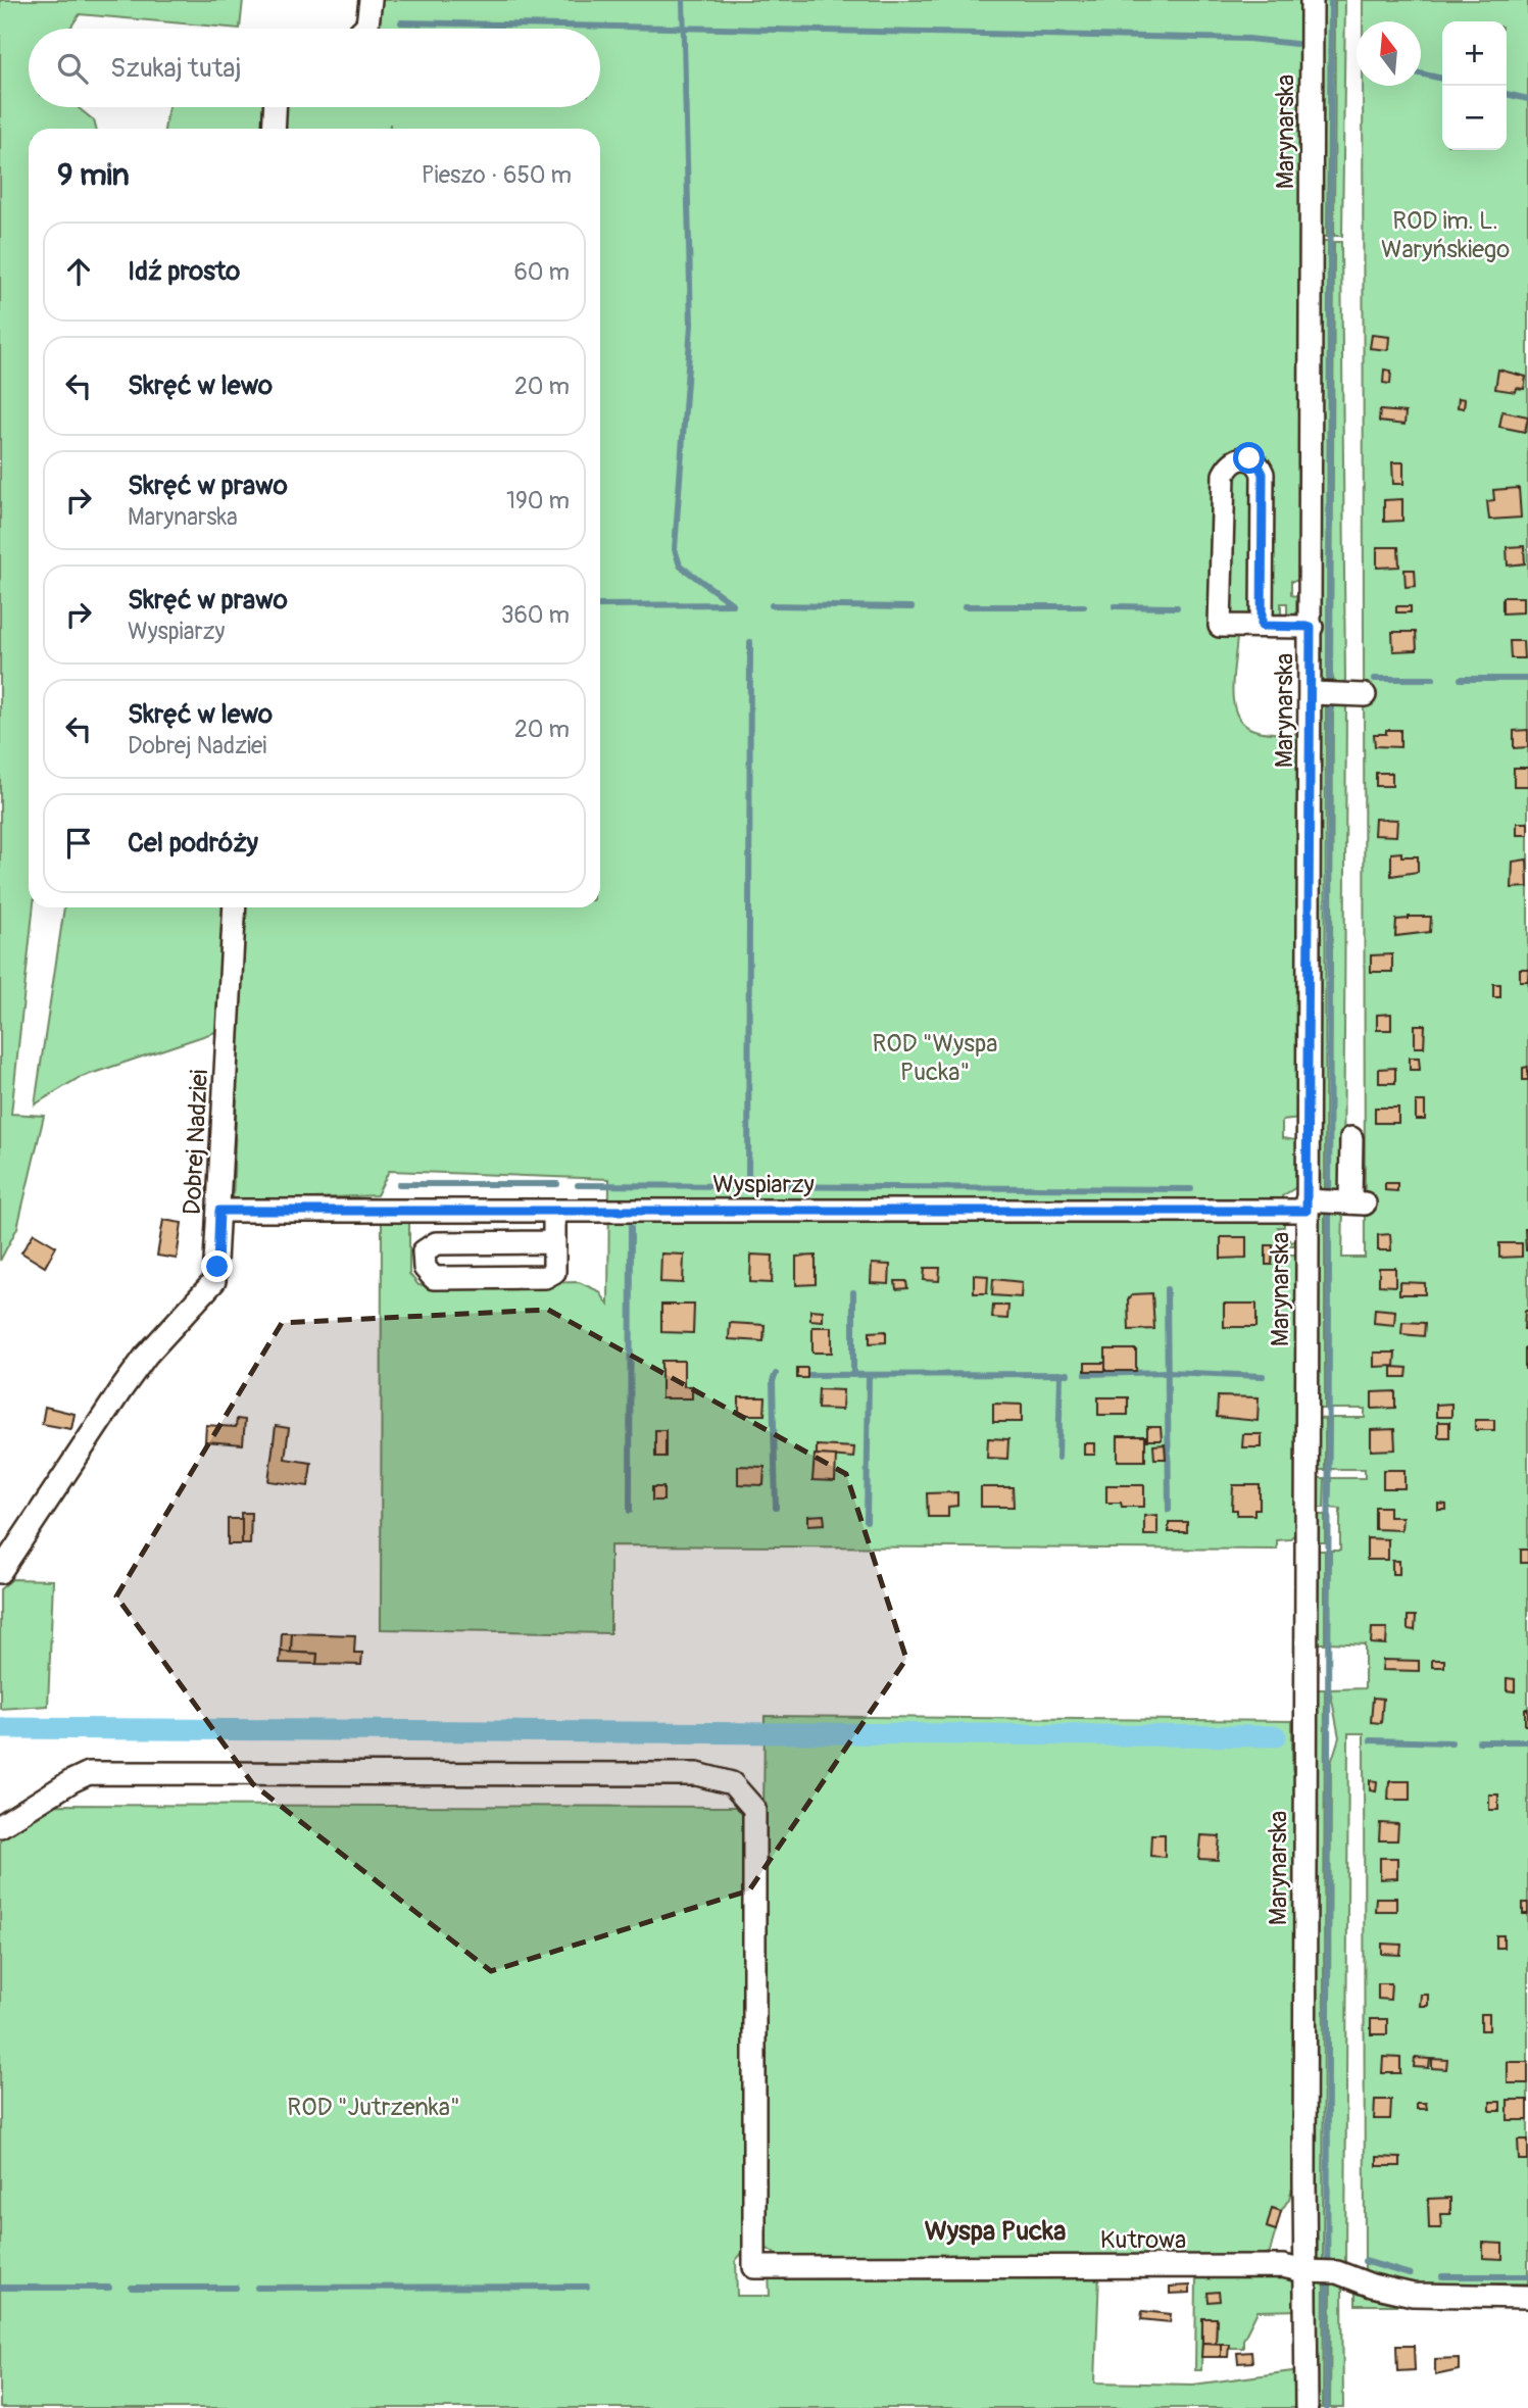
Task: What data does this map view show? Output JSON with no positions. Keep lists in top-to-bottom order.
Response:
{
  "streets": {
    "street": [
      "Marynarska",
      "Dobrej Nadziei",
      "Wyspiarzy",
      "Kutrowa"
    ]
  },
  "crossings": [
    ["Marynarska", "Wyspiarzy"],
    ["Marynarska", "Kutrowa"],
    ["Dobrej Nadziei", "Wyspiarzy"]
  ],
  "districts": ["Wyspa Pucka"],
  "parks": ["ROD im. L. Waryńskiego", "ROD \"Wyspa Pucka\"", "ROD \"Jutrzenka\""],
  "north": "top",
  "page": {
    "map_buttons": ["+", "−"],
    "search": "Szukaj tutaj",
    "heading": ["9 min", "Pieszo · 650 m"],
    "list": [
      ["Idź prosto", "60 m"],
      ["Skręć w lewo", "20 m"],
      ["Skręć w prawo", "Marynarska", "190 m"],
      ["Skręć w prawo", "Wyspiarzy", "360 m"],
      ["Skręć w lewo", "Dobrej Nadziei", "20 m"],
      "Cel podróży"
    ]
  }
}
